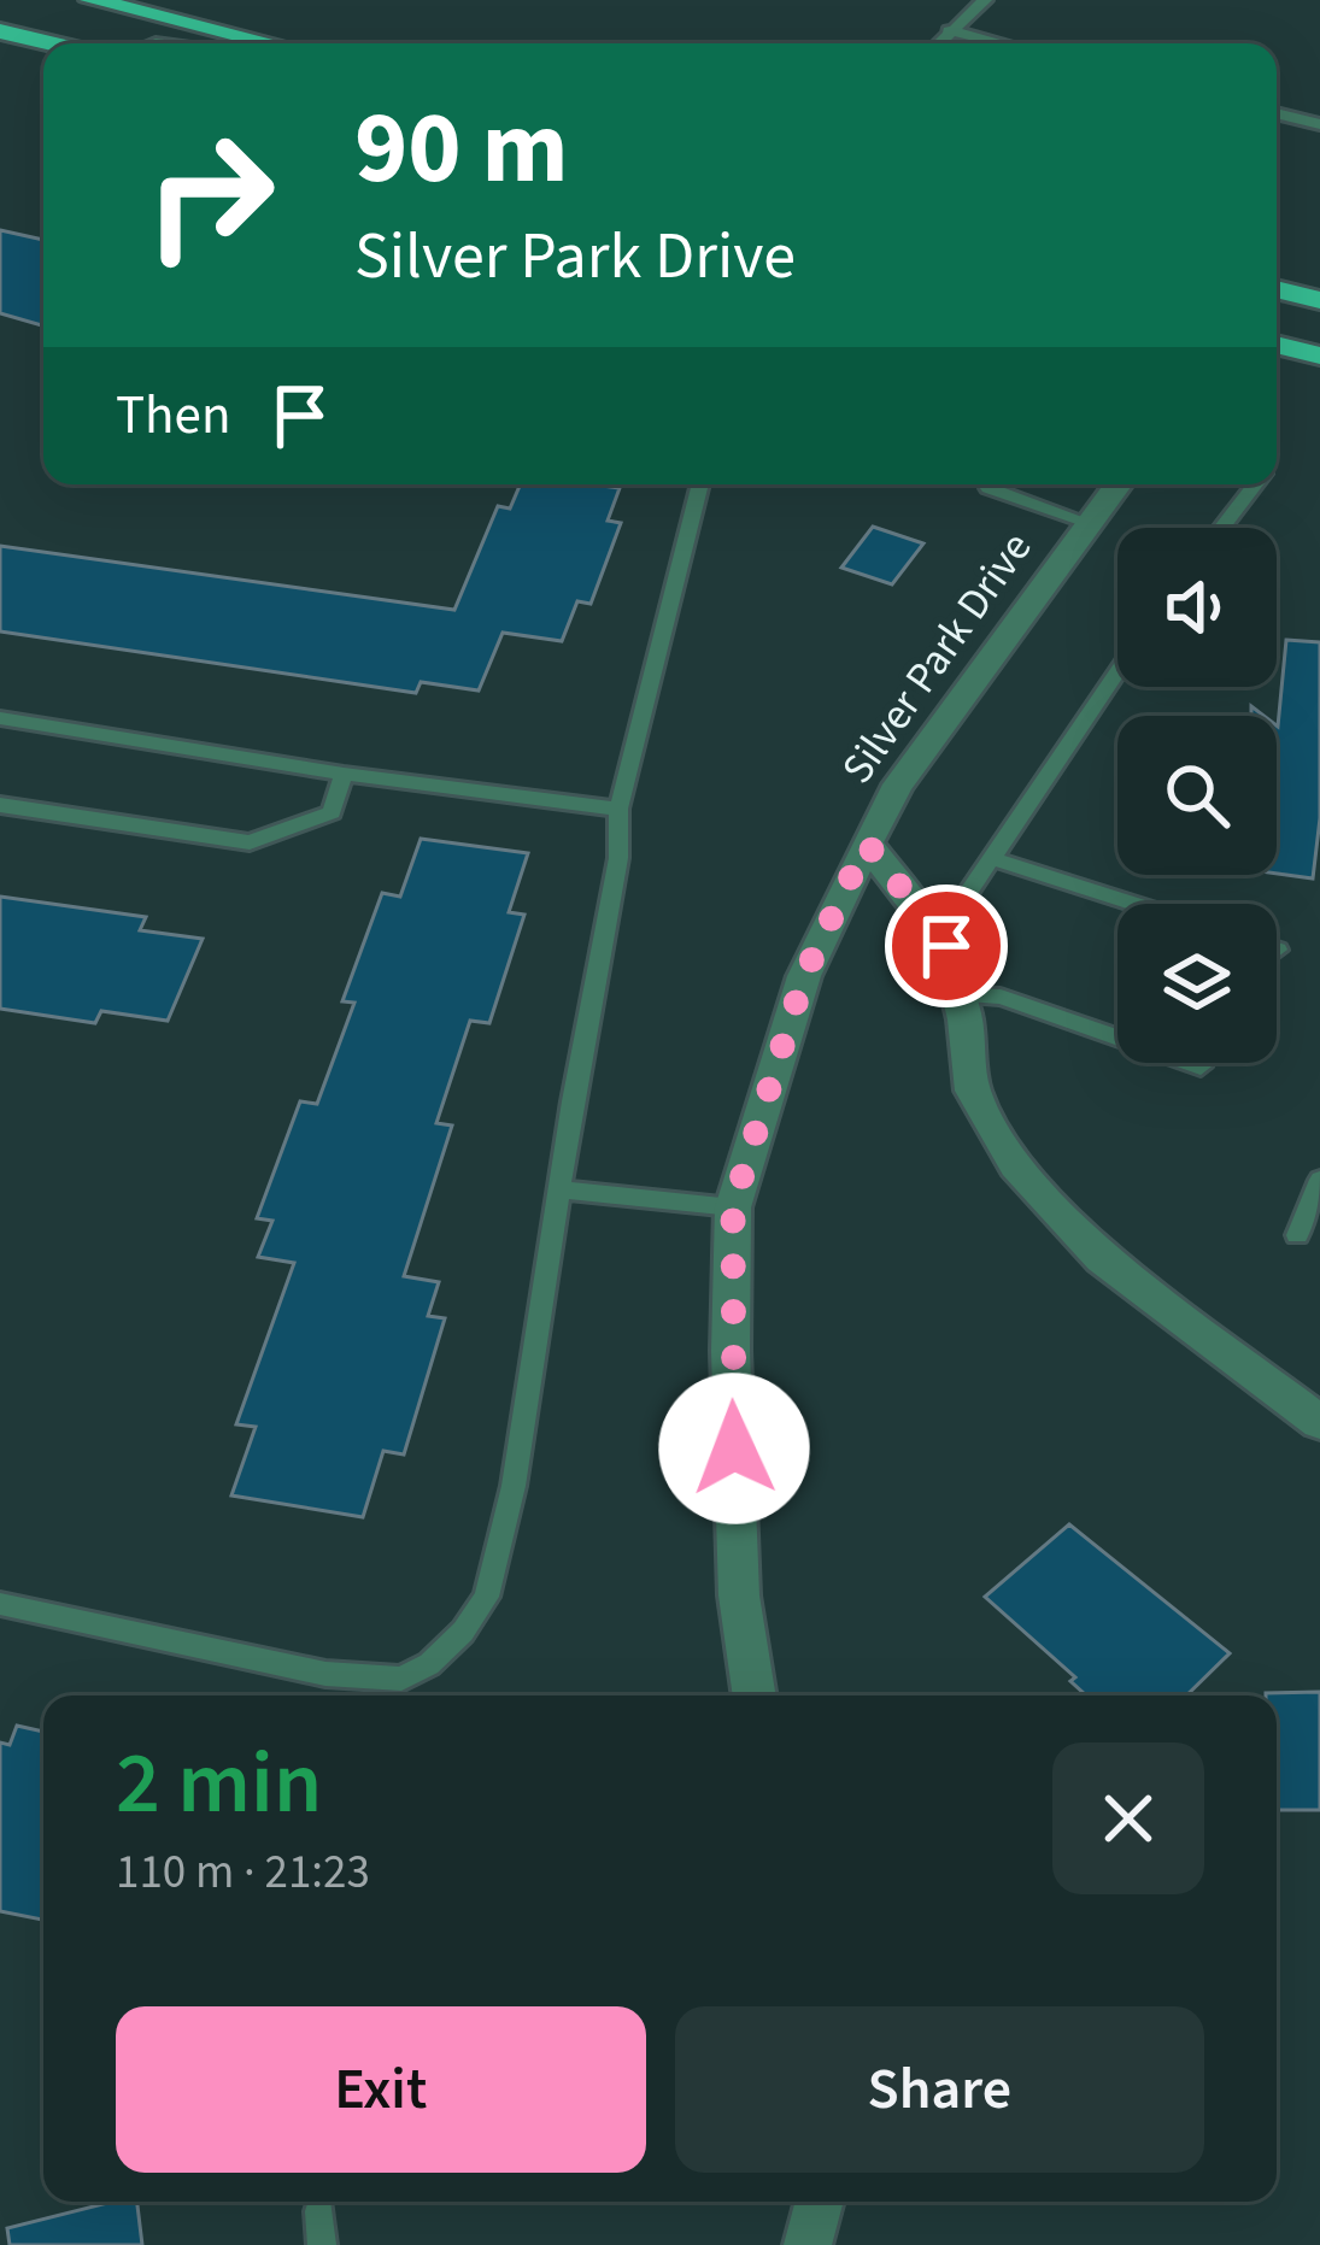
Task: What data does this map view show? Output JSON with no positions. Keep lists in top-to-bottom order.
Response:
{
  "streets": {
    "street": ["Silver Park Drive"]
  },
  "page": {
    "turn": ["90 m", "Silver Park Drive"],
    "then": "Then",
    "heading": ["2 min", "110 m · 21:23"],
    "buttons": ["Exit", "Share"]
  }
}
